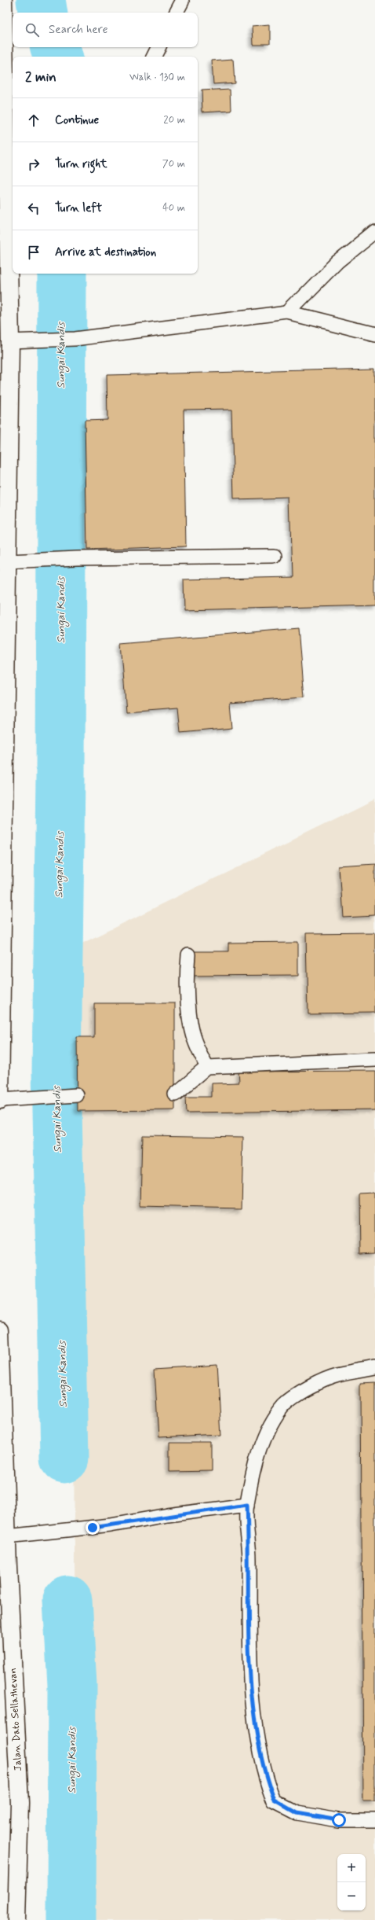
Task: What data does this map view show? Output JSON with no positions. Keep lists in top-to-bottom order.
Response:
{
  "streets": {
    "street": ["Jalan Dato Sellathevan"]
  },
  "water": ["Sungai Kandis"],
  "page": {
    "search": "Search here",
    "heading": ["2 min", "Walk · 130 m"],
    "list": [
      ["Continue", "20 m"],
      ["Turn right", "70 m"],
      ["Turn left", "40 m"],
      "Arrive at destination"
    ],
    "map_buttons": ["+", "−"]
  }
}
